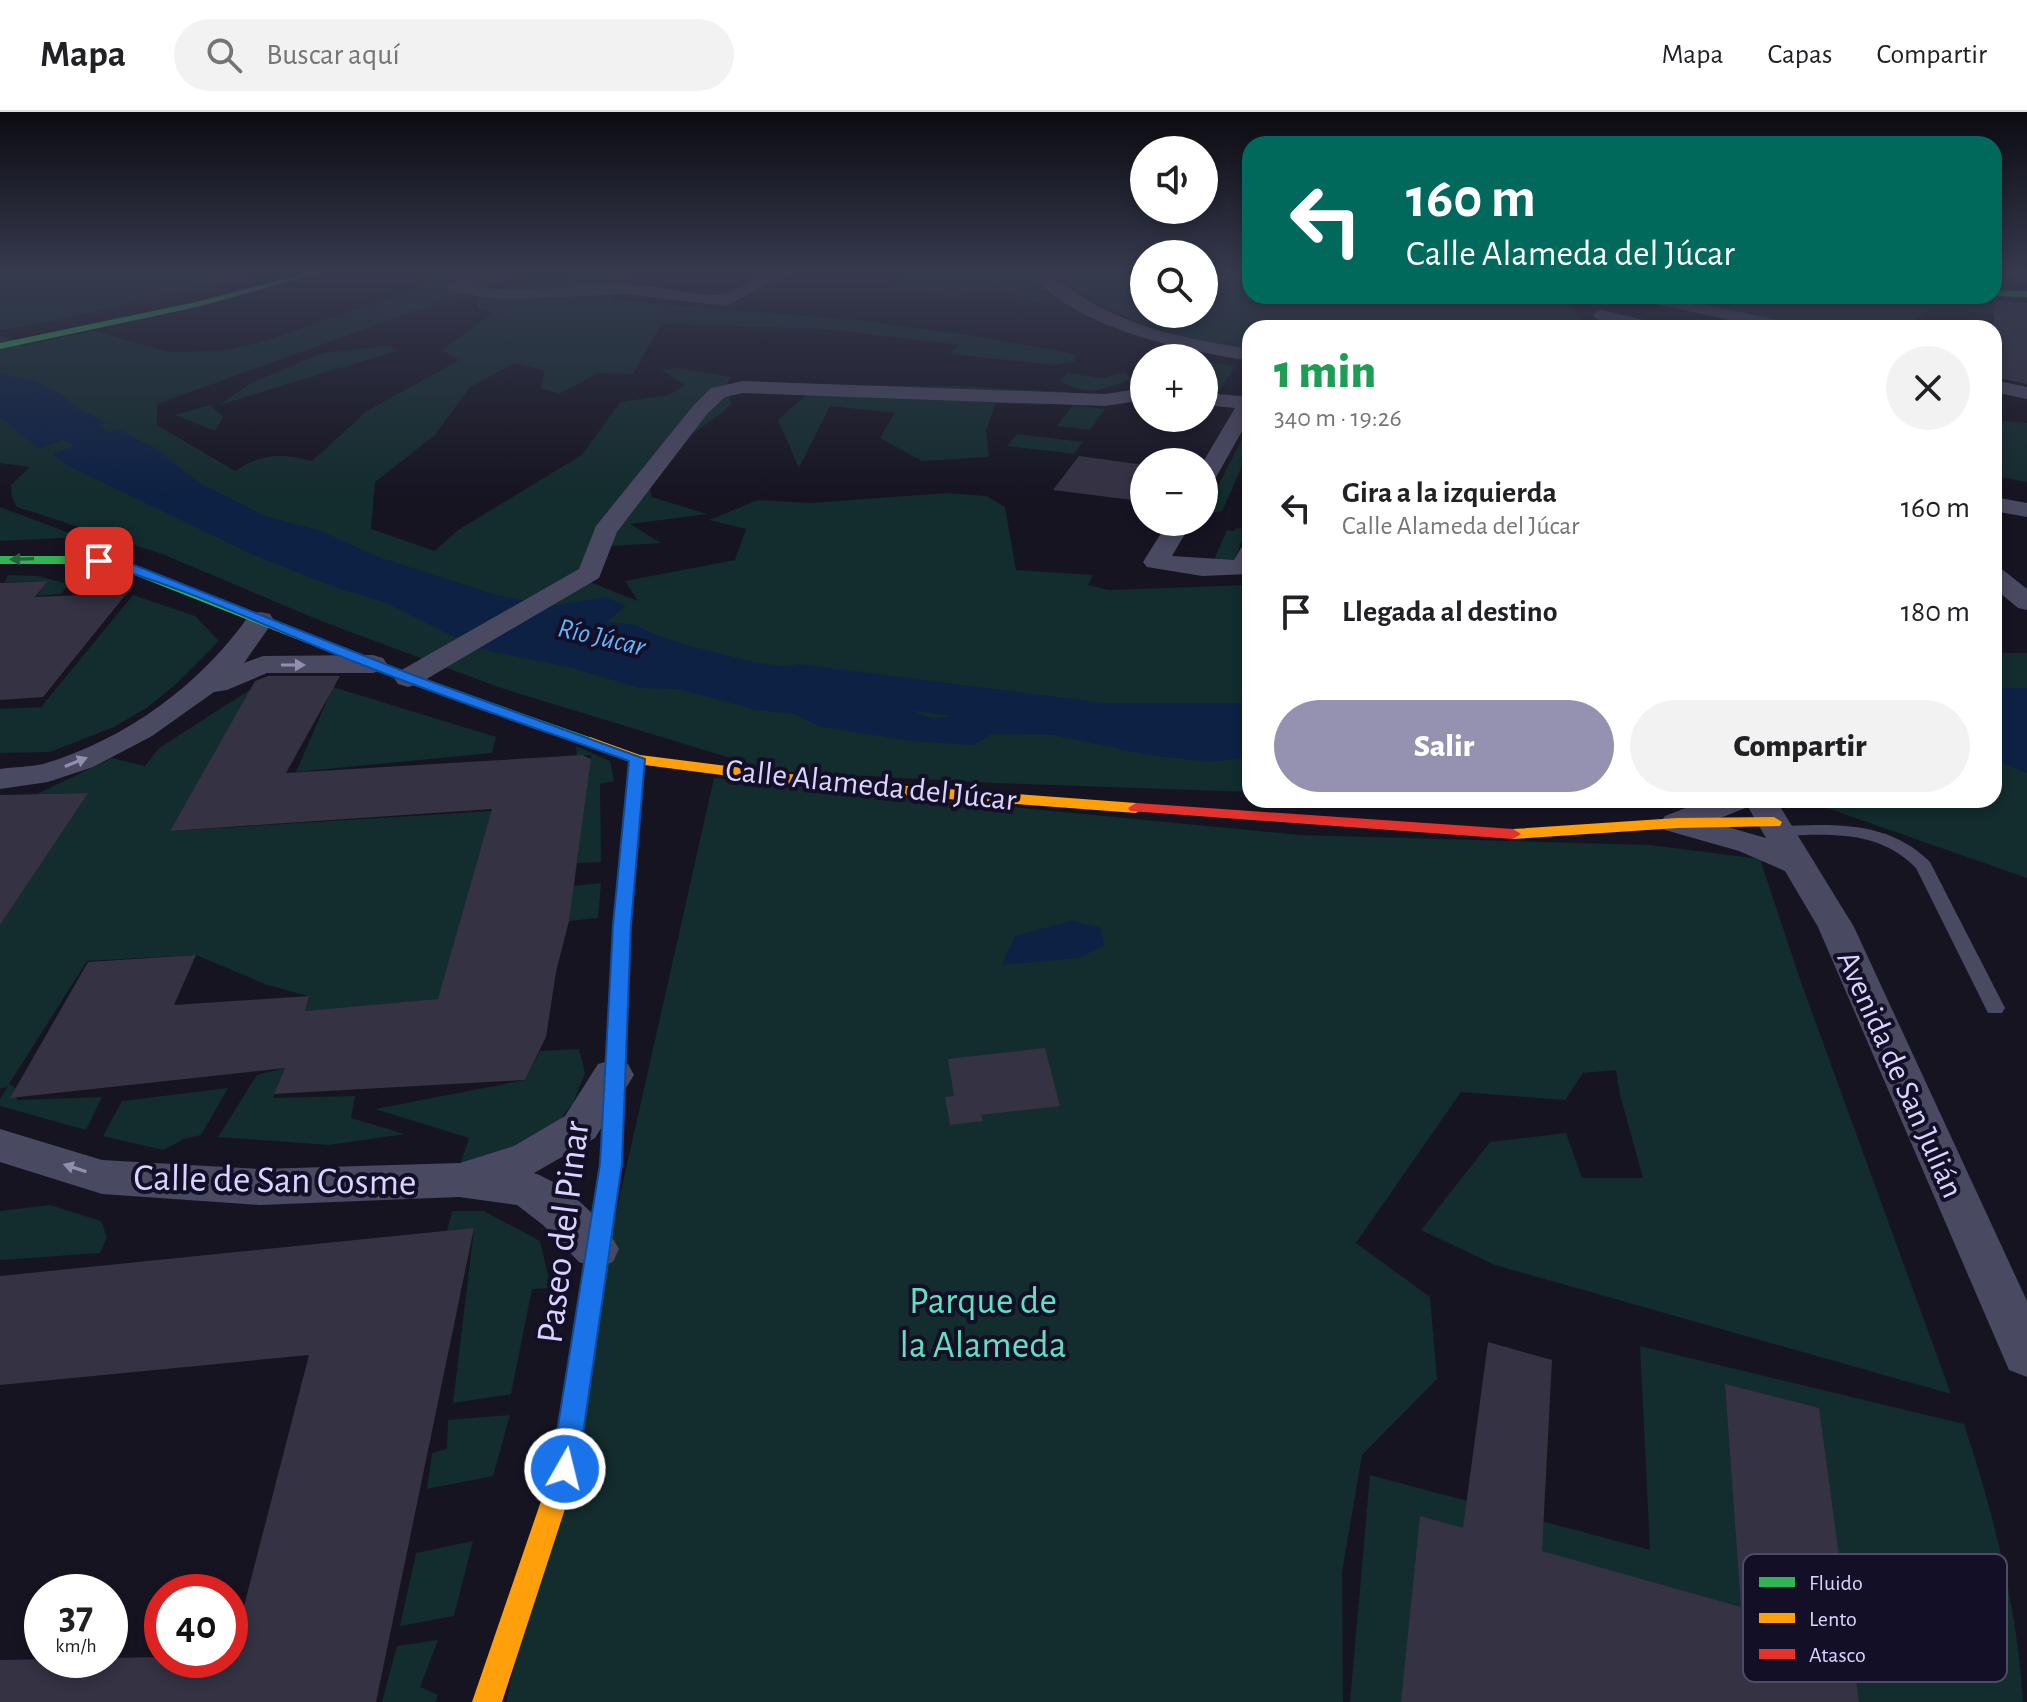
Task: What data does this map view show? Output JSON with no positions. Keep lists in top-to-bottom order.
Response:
{
  "streets": {
    "street": [
      "Calle Alameda del Júcar",
      "Avenida de San Julián",
      "Calle de San Cosme",
      "Paseo del Pinar"
    ]
  },
  "crossings": [
    ["Calle Alameda del Júcar", "Avenida de San Julián"],
    ["Calle Alameda del Júcar", "Paseo del Pinar"],
    ["Calle de San Cosme", "Paseo del Pinar"]
  ],
  "one_way": ["Calle de San Cosme"],
  "water": ["Río Júcar"],
  "parks": ["Parque de la Alameda"],
  "legend": ["Fluido", "Lento", "Atasco"],
  "page": {
    "header": "Mapa",
    "search": "Buscar aquí",
    "nav": ["Mapa", "Capas", "Compartir"],
    "map_buttons": ["+", "−"],
    "turn": ["160 m", "Calle Alameda del Júcar"],
    "heading": ["1 min", "340 m · 19:26"],
    "list": [
      {
        "name": "Gira a la izquierda",
        "note": "Calle Alameda del Júcar",
        "value": "160 m"
      },
      {
        "name": "Llegada al destino",
        "value": "180 m"
      }
    ],
    "buttons": ["Salir", "Compartir"],
    "speed": "37 km/h",
    "limit": "40"
  }
}
